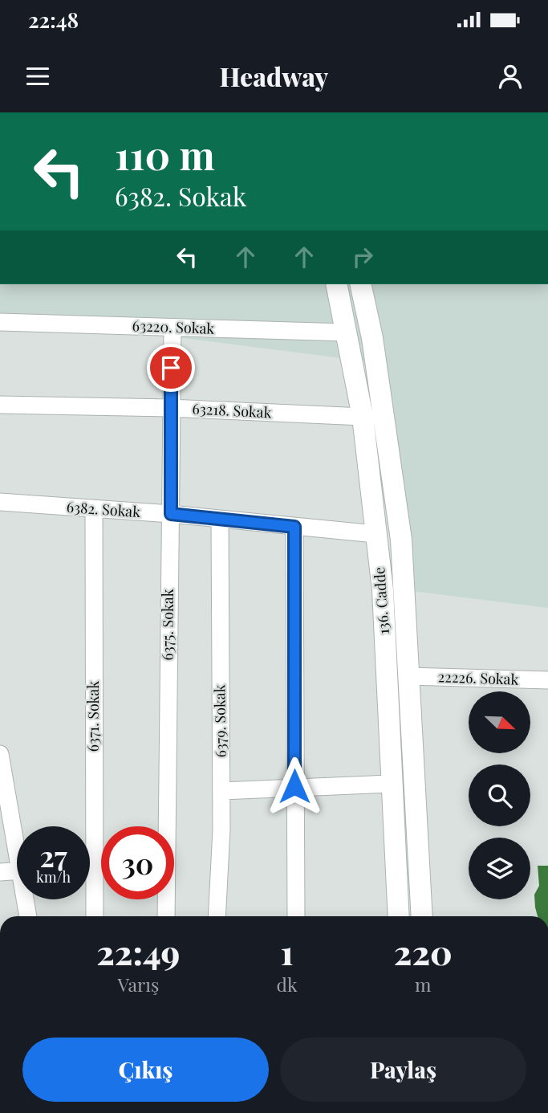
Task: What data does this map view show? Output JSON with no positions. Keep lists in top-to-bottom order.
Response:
{
  "streets": {
    "street": [
      "63220. Sokak",
      "63218. Sokak",
      "6382. Sokak",
      "136. Cadde",
      "6375. Sokak",
      "22226. Sokak",
      "6371. Sokak",
      "6379. Sokak"
    ]
  },
  "crossings": [
    ["63220. Sokak", "136. Cadde"],
    ["63220. Sokak", "6375. Sokak"],
    ["63218. Sokak", "136. Cadde"],
    ["63218. Sokak", "6375. Sokak"],
    ["6382. Sokak", "136. Cadde"],
    ["6382. Sokak", "6375. Sokak"],
    ["6382. Sokak", "6371. Sokak"],
    ["6382. Sokak", "6379. Sokak"],
    ["136. Cadde", "22226. Sokak"]
  ],
  "north": "bottom right",
  "page": {
    "status": "22:48",
    "header": "Headway",
    "turn": ["110 m", "6382. Sokak"],
    "speed": "27 km/h",
    "limit": "30",
    "eta": [
      "22:49",
      "Varış",
      "1",
      "dk",
      "220",
      "m"
    ],
    "buttons": ["Çıkış", "Paylaş"]
  }
}
